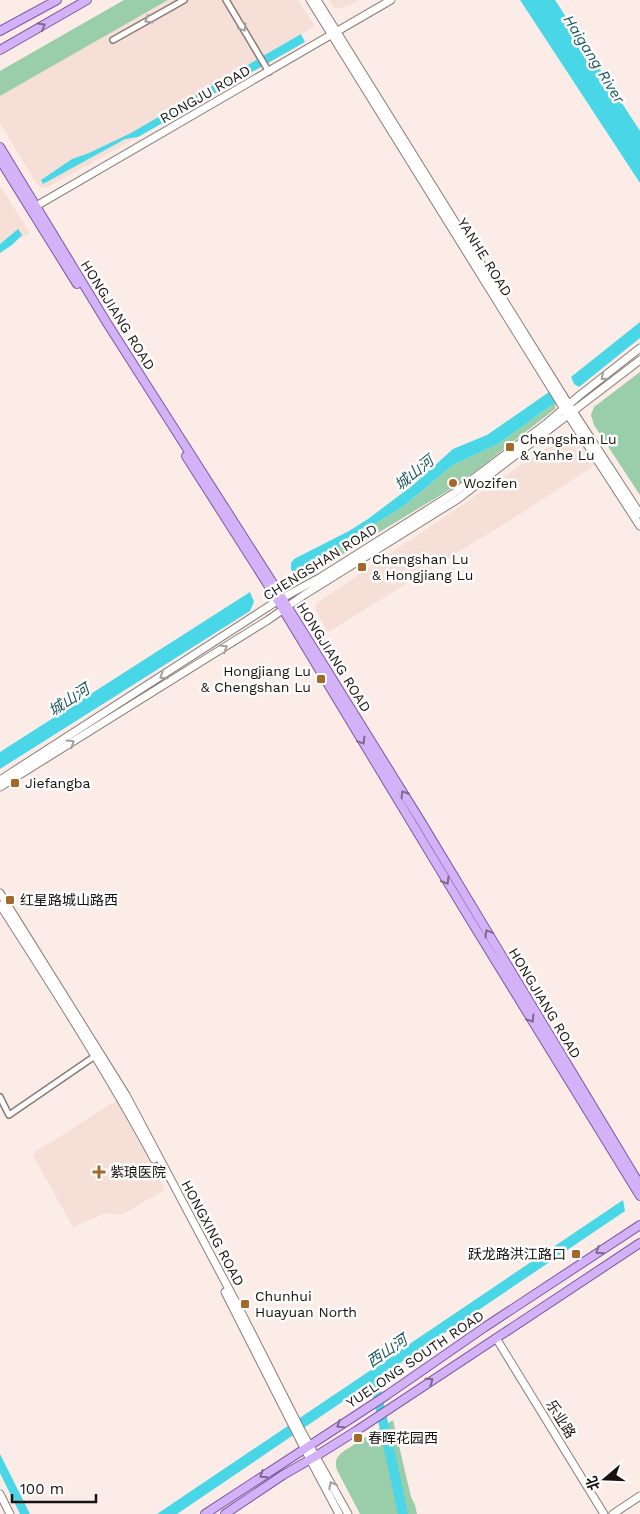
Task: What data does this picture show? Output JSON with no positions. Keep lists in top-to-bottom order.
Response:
{
  "streets": {
    "main road": [
      "RONGJU ROAD",
      "YANHE ROAD",
      "HONGJIANG ROAD",
      "CHENGSHAN ROAD",
      "HONGXING ROAD",
      "YUELONG SOUTH ROAD",
      "乐业路"
    ]
  },
  "crossings": [
    ["RONGJU ROAD", "YANHE ROAD"],
    ["RONGJU ROAD", "HONGJIANG ROAD"],
    ["YANHE ROAD", "CHENGSHAN ROAD"],
    ["HONGJIANG ROAD", "CHENGSHAN ROAD"],
    ["HONGXING ROAD", "YUELONG SOUTH ROAD"],
    ["YUELONG SOUTH ROAD", "乐业路"]
  ],
  "water": ["Haigang River", "城山河", "西山河"],
  "places": {
    "transit": [
      "Chengshan Lu & Yanhe Lu",
      "Chengshan Lu & Hongjiang Lu",
      "Hongjiang Lu & Chengshan Lu",
      "Jiefangba",
      "红星路城山路西",
      "跃龙路洪江路口",
      "Chunhui Huayuan North",
      "春晖花园西"
    ],
    "other": ["Wozifen"],
    "health": ["紫琅医院"]
  },
  "scale_bar": "100 m",
  "north": "left"
}
